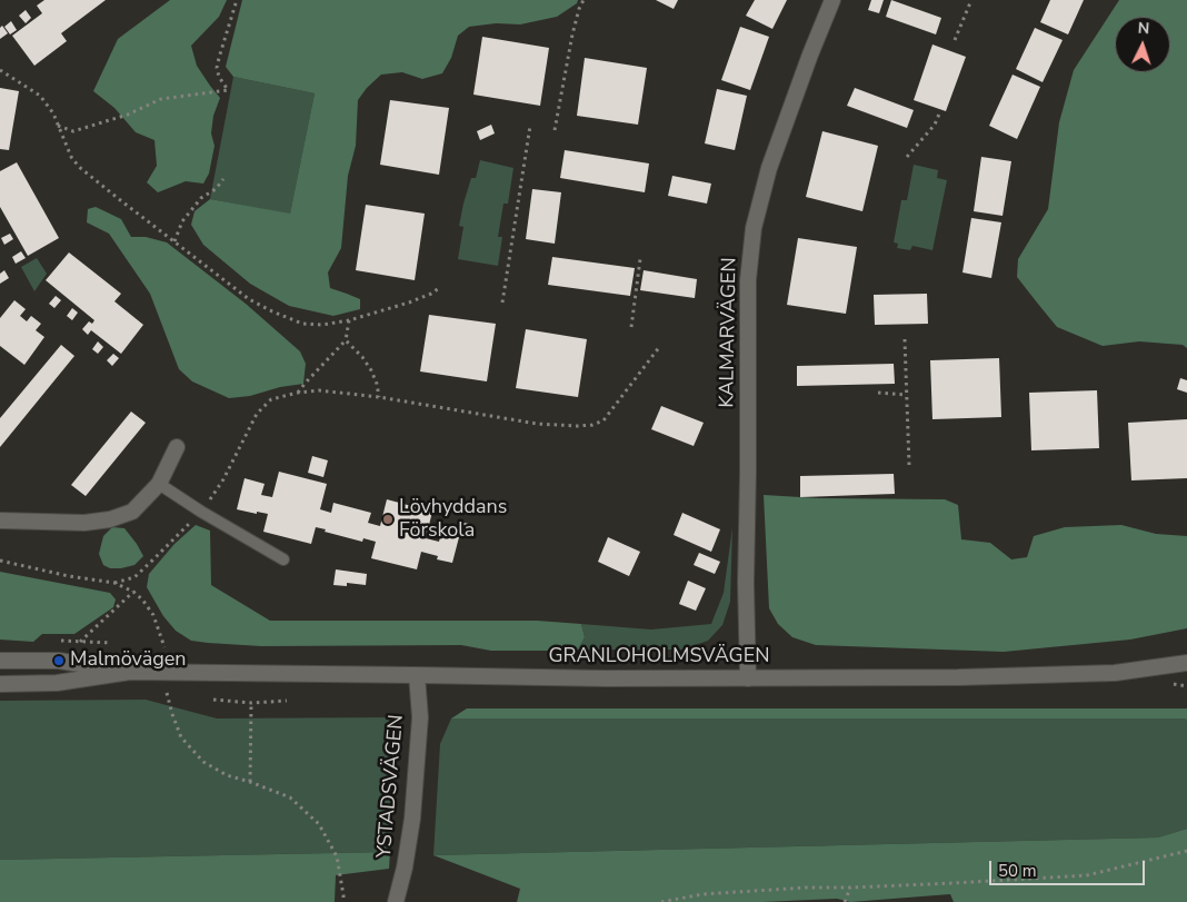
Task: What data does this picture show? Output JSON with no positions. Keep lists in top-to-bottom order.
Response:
{
  "streets": {
    "street": ["KALMARVÄGEN", "GRANLOHOLMSVÄGEN", "YSTADSVÄGEN"]
  },
  "crossings": [
    ["KALMARVÄGEN", "GRANLOHOLMSVÄGEN"],
    ["GRANLOHOLMSVÄGEN", "YSTADSVÄGEN"]
  ],
  "places": ["Lövhyddans Förskola", "Malmövägen"],
  "scale_bar": "50 m",
  "north": "top"
}
